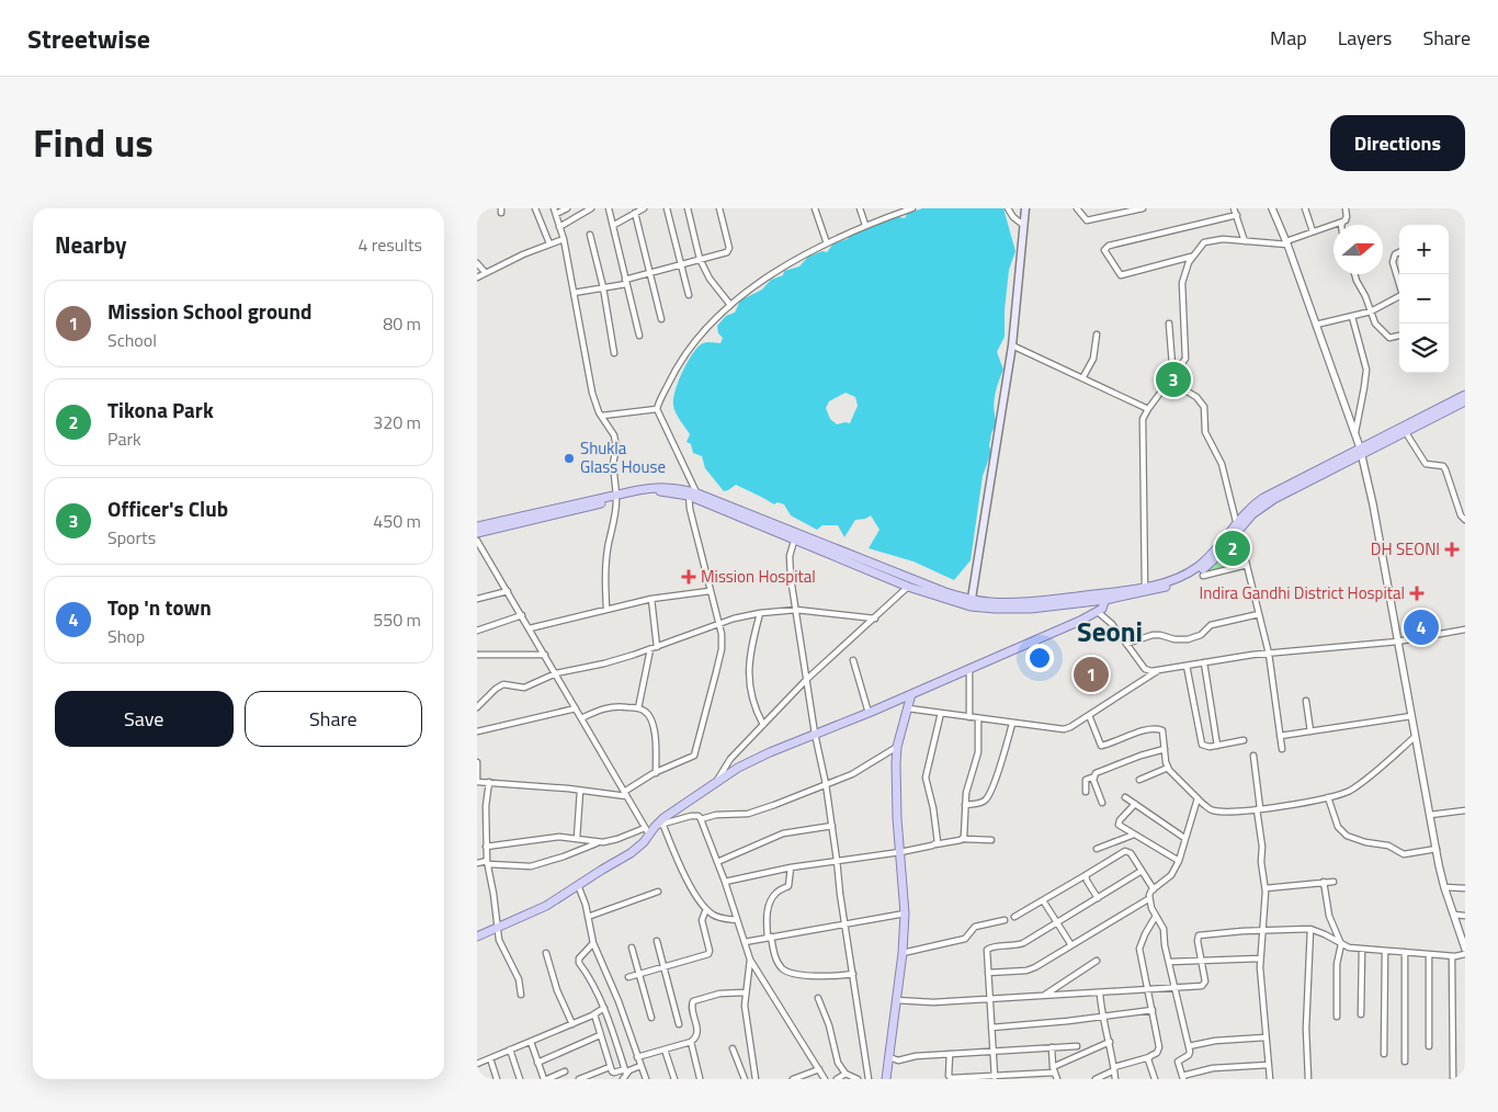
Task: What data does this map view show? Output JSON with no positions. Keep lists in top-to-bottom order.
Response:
{
  "districts": ["Seoni"],
  "places": {
    "other": ["Shukla Glass House"],
    "health": ["DH SEONI", "Mission Hospital", "Indira Gandhi District Hospital"]
  },
  "north": "right",
  "page": {
    "header": "Streetwise",
    "nav": ["Map", "Layers", "Share"],
    "title": "Find us",
    "buttons": [
      "Directions",
      ["Save", "Share"]
    ],
    "heading": ["Nearby", "4 results"],
    "map_buttons": ["+", "−"],
    "list": [
      {
        "mark": "1",
        "name": "Mission School ground",
        "note": "School",
        "value": "80 m"
      },
      {
        "mark": "2",
        "name": "Tikona Park",
        "note": "Park",
        "value": "320 m"
      },
      {
        "mark": "3",
        "name": "Officer's Club",
        "note": "Sports",
        "value": "450 m"
      },
      {
        "mark": "4",
        "name": "Top 'n town",
        "note": "Shop",
        "value": "550 m"
      }
    ],
    "pins": [
      "3",
      "2",
      "4",
      "1"
    ]
  }
}
